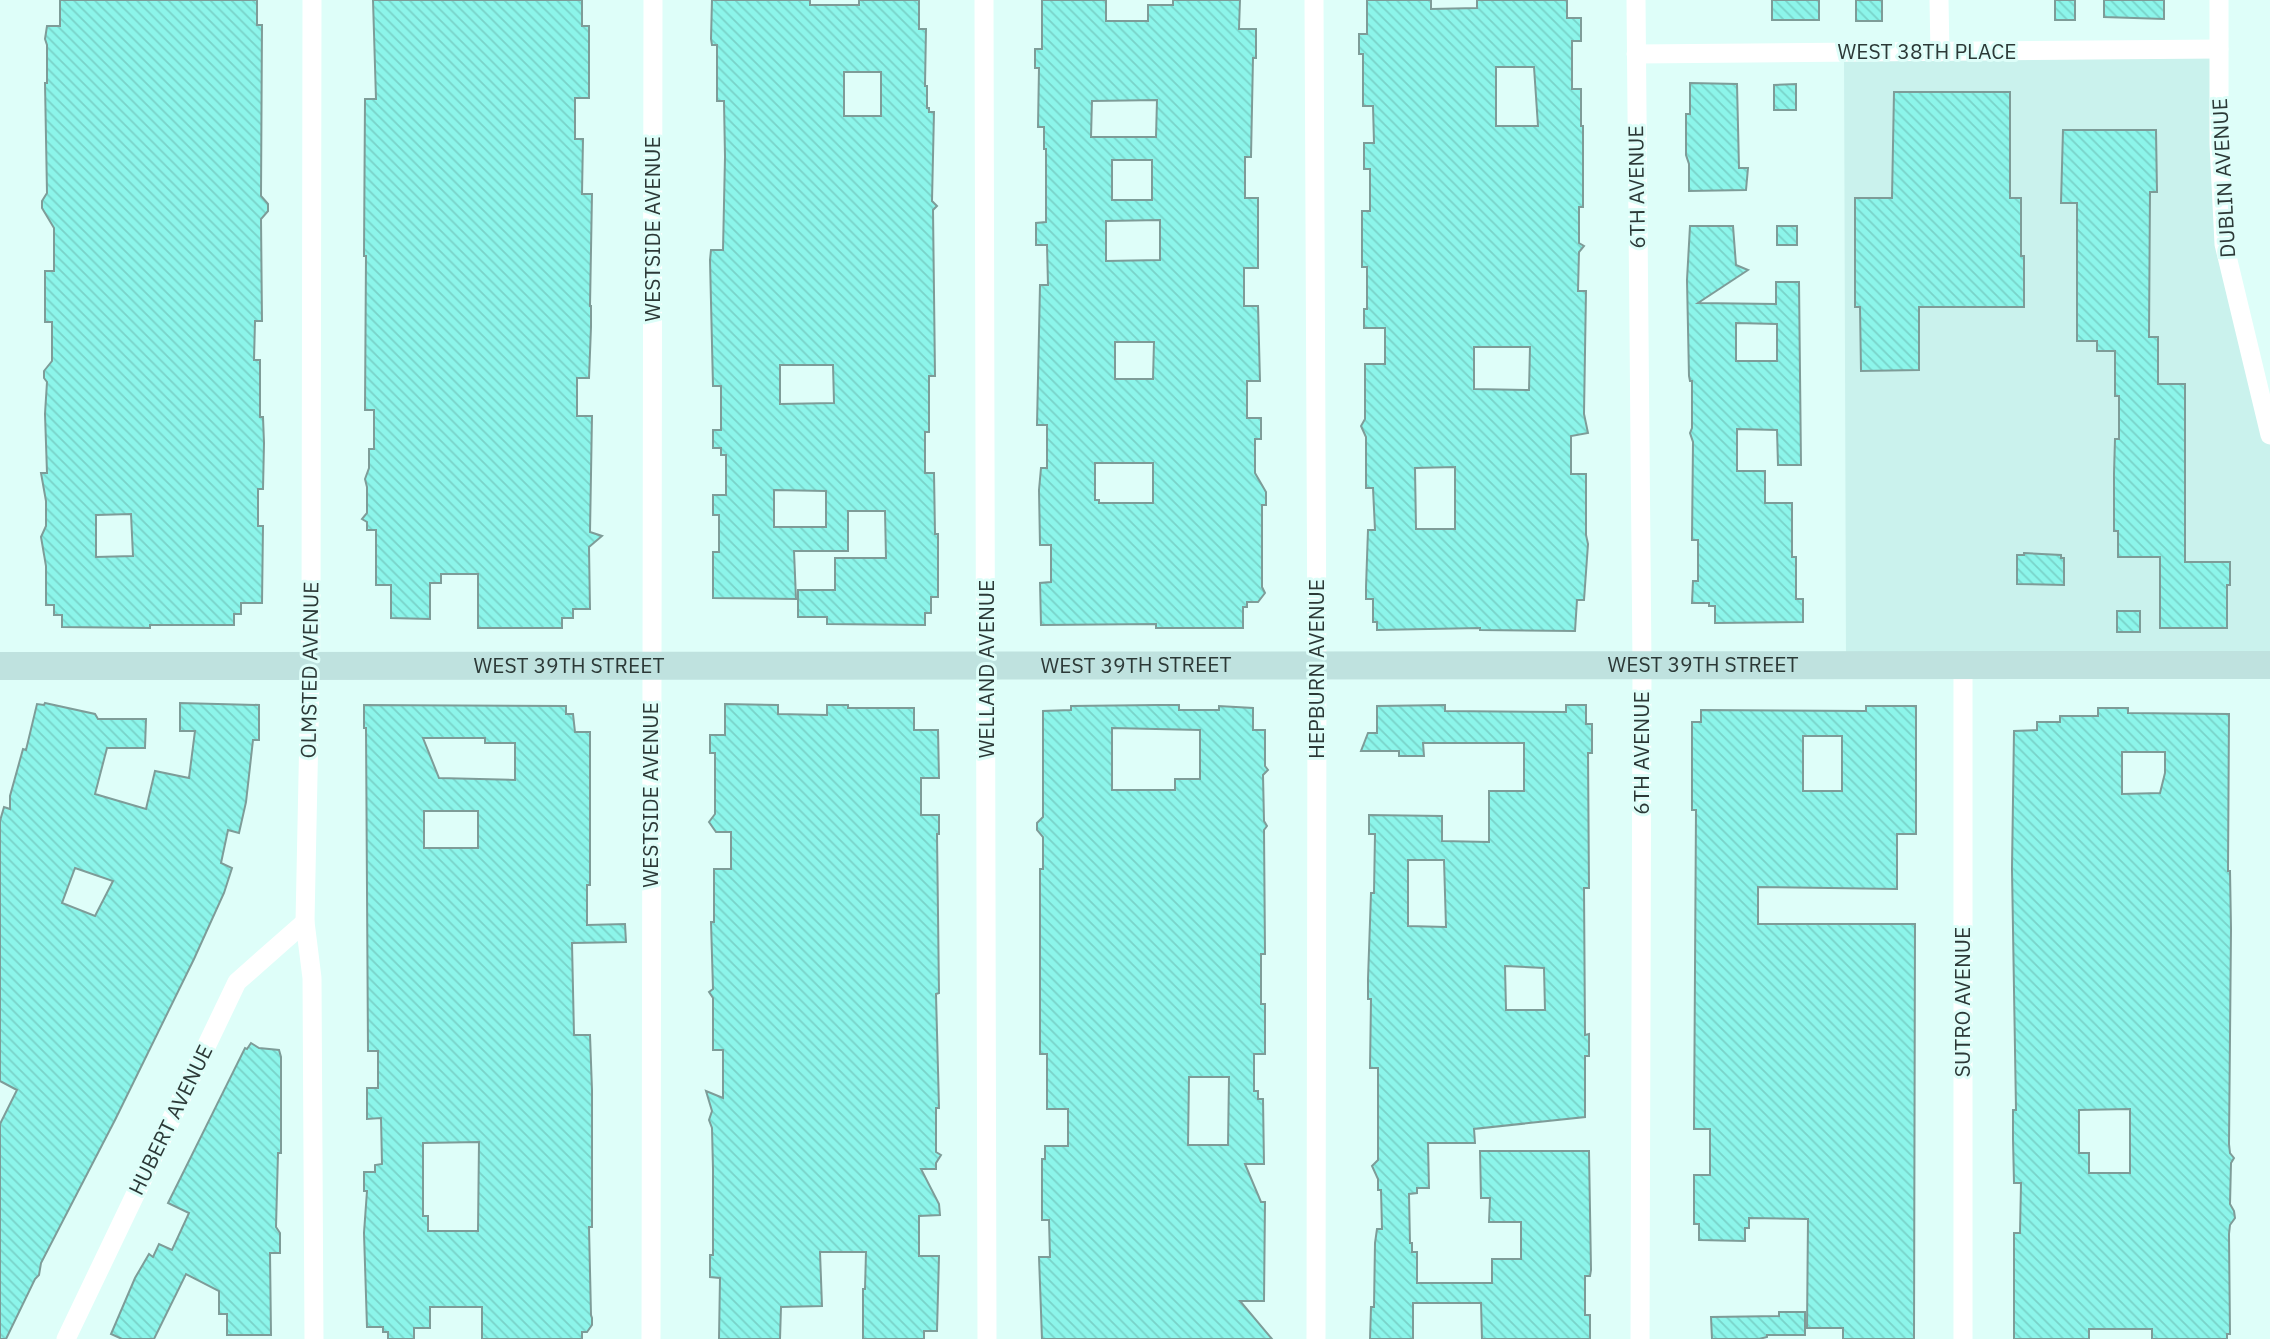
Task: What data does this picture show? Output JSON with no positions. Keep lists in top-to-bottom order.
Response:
{
  "streets": {
    "street": [
      "WEST 38TH PLACE",
      "DUBLIN AVENUE",
      "6TH AVENUE",
      "WESTSIDE AVENUE",
      "WEST 39TH STREET",
      "WELLAND AVENUE",
      "HEPBURN AVENUE",
      "OLMSTED AVENUE",
      "SUTRO AVENUE",
      "HUBERT AVENUE"
    ]
  },
  "crossings": [
    ["WEST 38TH PLACE", "DUBLIN AVENUE"],
    ["WEST 38TH PLACE", "6TH AVENUE"],
    ["6TH AVENUE", "WEST 39TH STREET"],
    ["WESTSIDE AVENUE", "WEST 39TH STREET"],
    ["WEST 39TH STREET", "WELLAND AVENUE"],
    ["WEST 39TH STREET", "HEPBURN AVENUE"],
    ["WEST 39TH STREET", "OLMSTED AVENUE"],
    ["WEST 39TH STREET", "SUTRO AVENUE"],
    ["OLMSTED AVENUE", "HUBERT AVENUE"]
  ]
}
